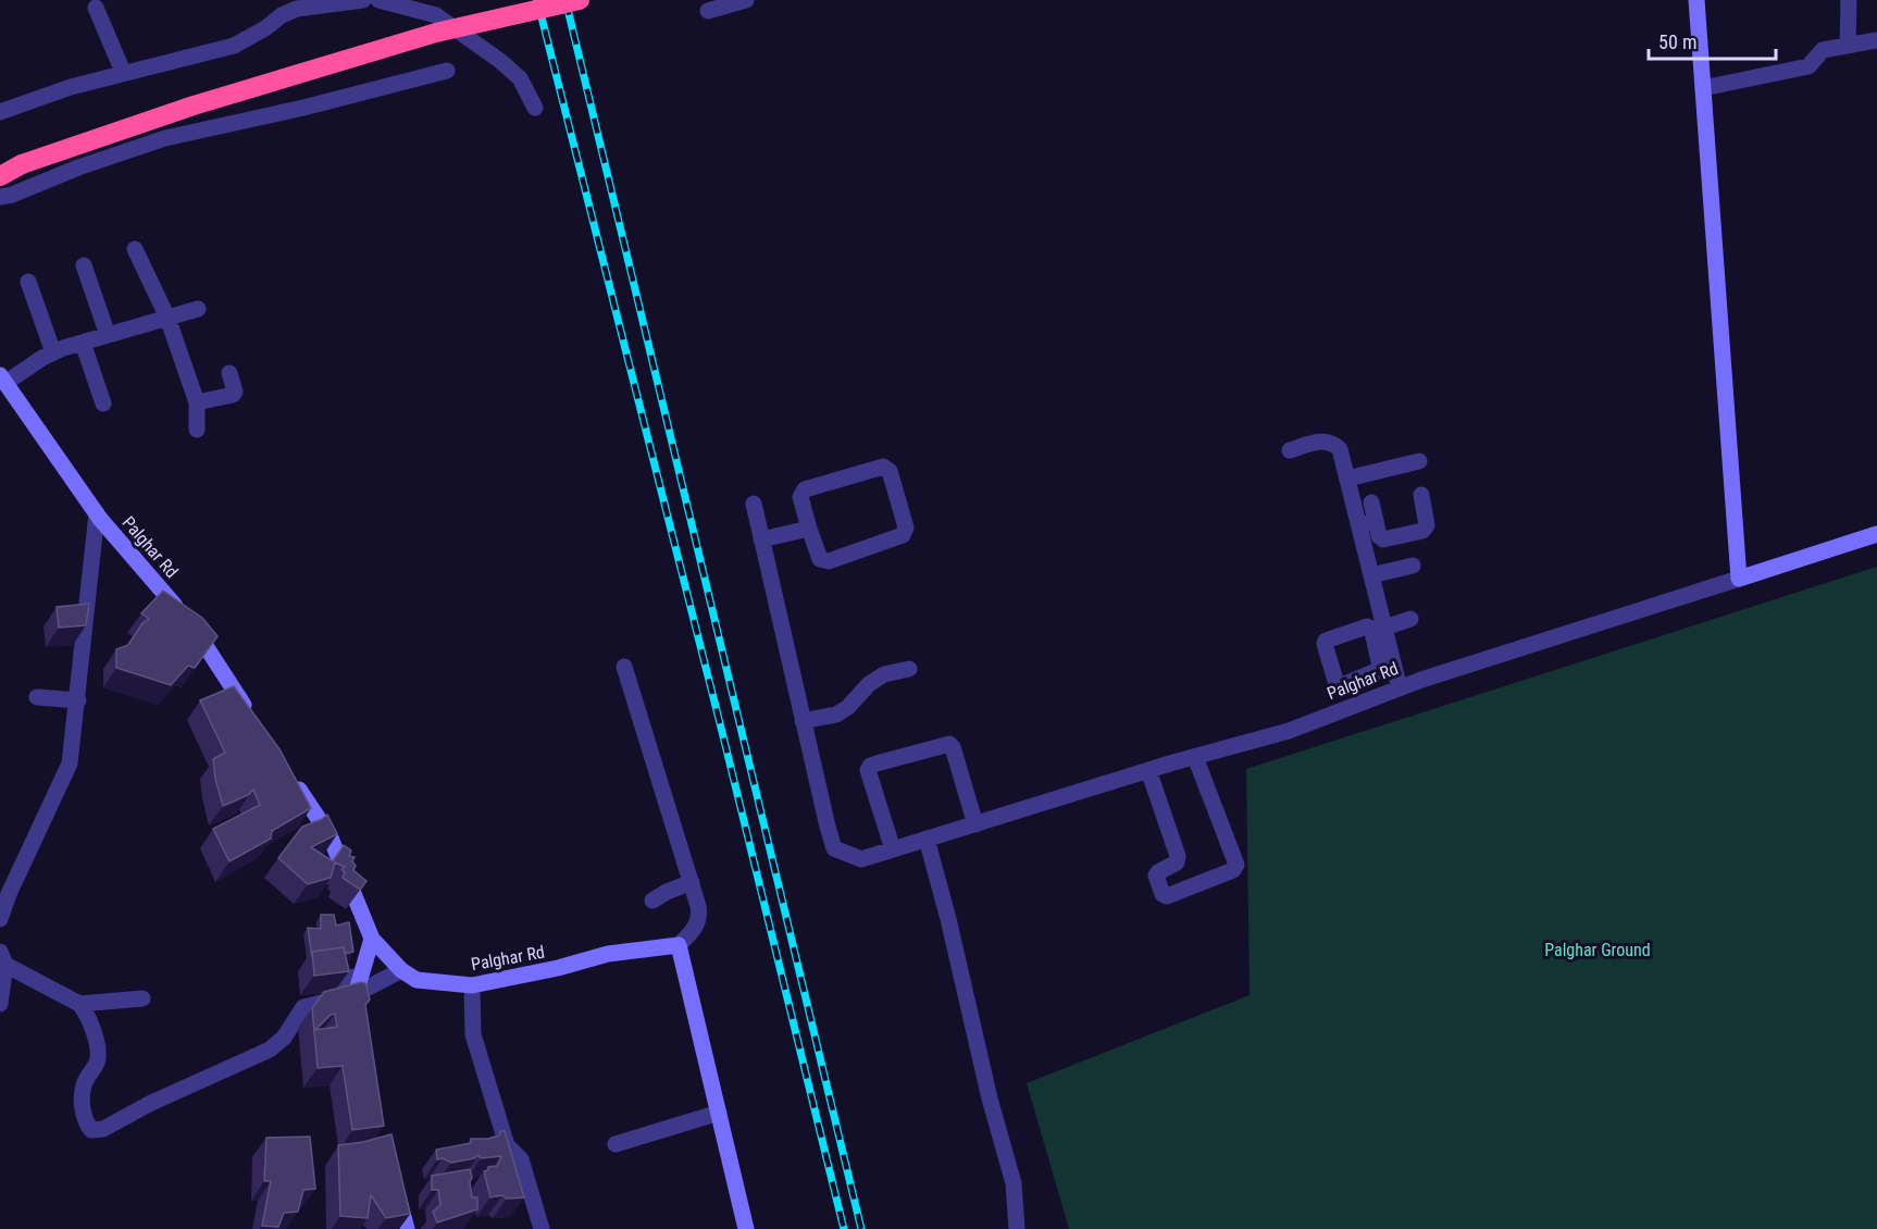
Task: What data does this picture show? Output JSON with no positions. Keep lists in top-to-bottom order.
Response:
{
  "streets": {
    "street": ["Palghar Rd"]
  },
  "parks": ["Palghar Ground"],
  "scale_bar": "50 m"
}
